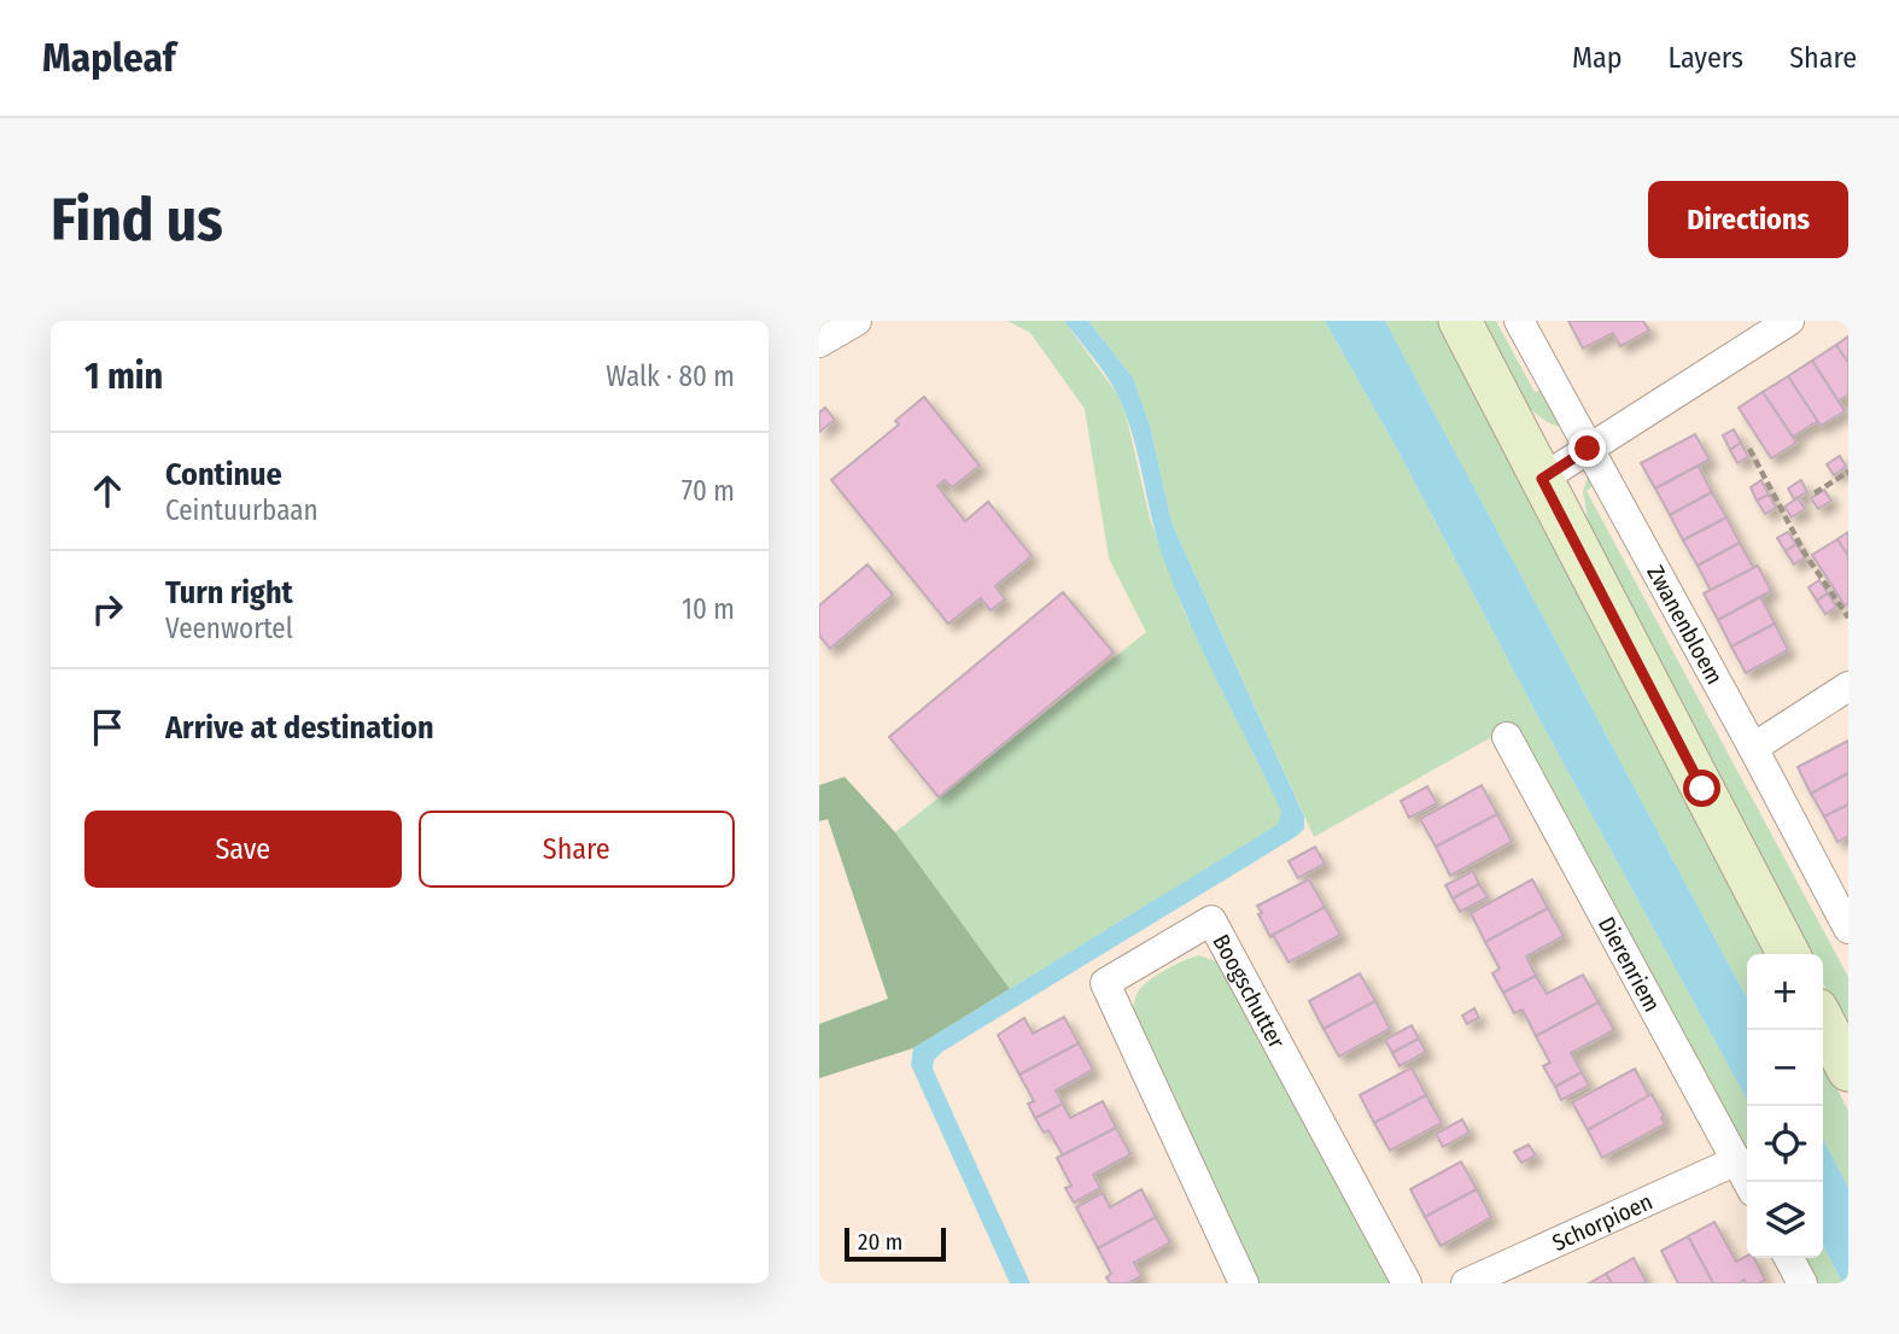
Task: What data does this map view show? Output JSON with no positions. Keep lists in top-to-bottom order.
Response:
{
  "streets": {
    "street": [
      "Zwanenbloem",
      "Dierenriem",
      "Boogschutter",
      "Schorpioen"
    ]
  },
  "crossings": [
    ["Dierenriem", "Schorpioen"]
  ],
  "scale_bar": "20 m",
  "page": {
    "header": "Mapleaf",
    "nav": ["Map", "Layers", "Share"],
    "buttons": [
      "Directions",
      ["Save", "Share"]
    ],
    "title": "Find us",
    "heading": ["1 min", "Walk · 80 m"],
    "list": [
      ["Continue", "Ceintuurbaan", "70 m"],
      ["Turn right", "Veenwortel", "10 m"],
      "Arrive at destination"
    ],
    "map_buttons": ["+", "−"],
    "scale": "20 m"
  }
}
